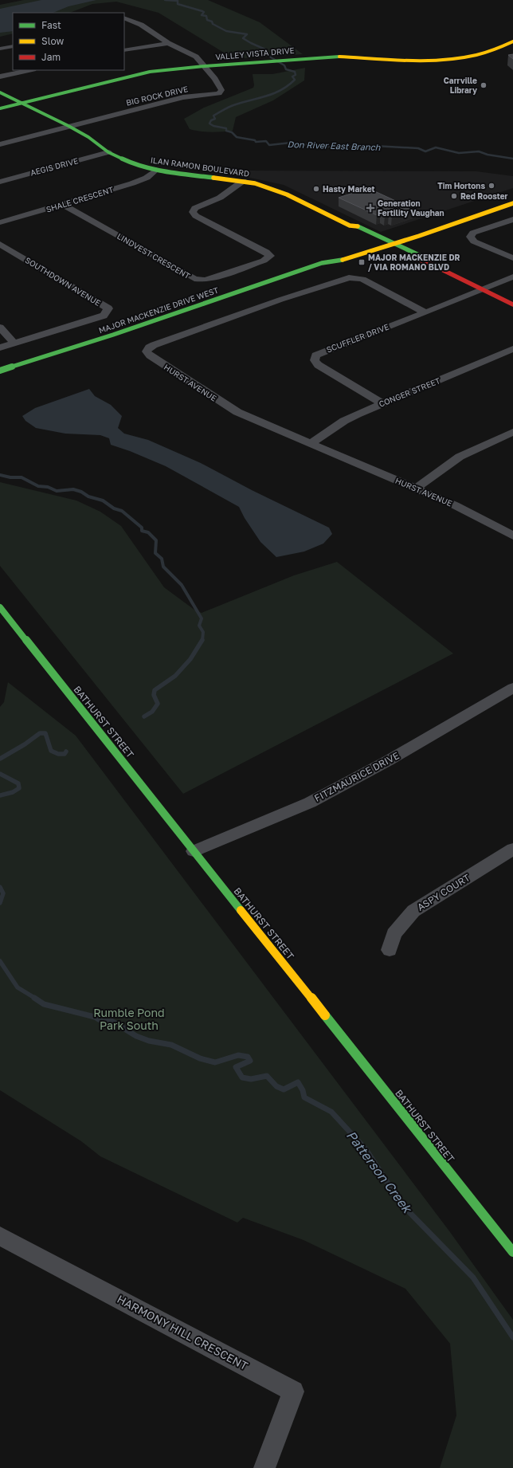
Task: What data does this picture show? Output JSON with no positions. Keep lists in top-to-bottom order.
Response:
{
  "streets": {
    "street": [
      "VALLEY VISTA DRIVE",
      "BIG ROCK DRIVE",
      "AEGIS DRIVE",
      "ILAN RAMON BOULEVARD",
      "SHALE CRESCENT",
      "LINDVEST CRESCENT",
      "SOUTHDOWN AVENUE",
      "MAJOR MACKENZIE DRIVE WEST",
      "SCUFFLER DRIVE",
      "HURST AVENUE",
      "CONGER STREET",
      "BATHURST STREET",
      "FITZMAURICE DRIVE",
      "ASPY COURT",
      "HARMONY HILL CRESCENT"
    ]
  },
  "crossings": [
    ["VALLEY VISTA DRIVE", "BIG ROCK DRIVE"],
    ["VALLEY VISTA DRIVE", "ILAN RAMON BOULEVARD"],
    ["BIG ROCK DRIVE", "ILAN RAMON BOULEVARD"],
    ["AEGIS DRIVE", "ILAN RAMON BOULEVARD"],
    ["ILAN RAMON BOULEVARD", "SHALE CRESCENT"],
    ["ILAN RAMON BOULEVARD", "LINDVEST CRESCENT"],
    ["ILAN RAMON BOULEVARD", "MAJOR MACKENZIE DRIVE WEST"],
    ["SHALE CRESCENT", "LINDVEST CRESCENT"],
    ["SCUFFLER DRIVE", "HURST AVENUE"],
    ["SCUFFLER DRIVE", "CONGER STREET"],
    ["HURST AVENUE", "CONGER STREET"],
    ["BATHURST STREET", "FITZMAURICE DRIVE"]
  ],
  "water": ["Don River East Branch", "Patterson Creek"],
  "parks": ["Rumble Pond Park South"],
  "places": {
    "other": [
      "Carrville Library",
      "Tim Hortons",
      "Hasty Market",
      "Red Rooster"
    ],
    "health": ["Generation Fertility Vaughan"],
    "transit": ["MAJOR MACKENZIE DR / VIA ROMANO BLVD"]
  },
  "legend": ["Fast", "Slow", "Jam"]
}
